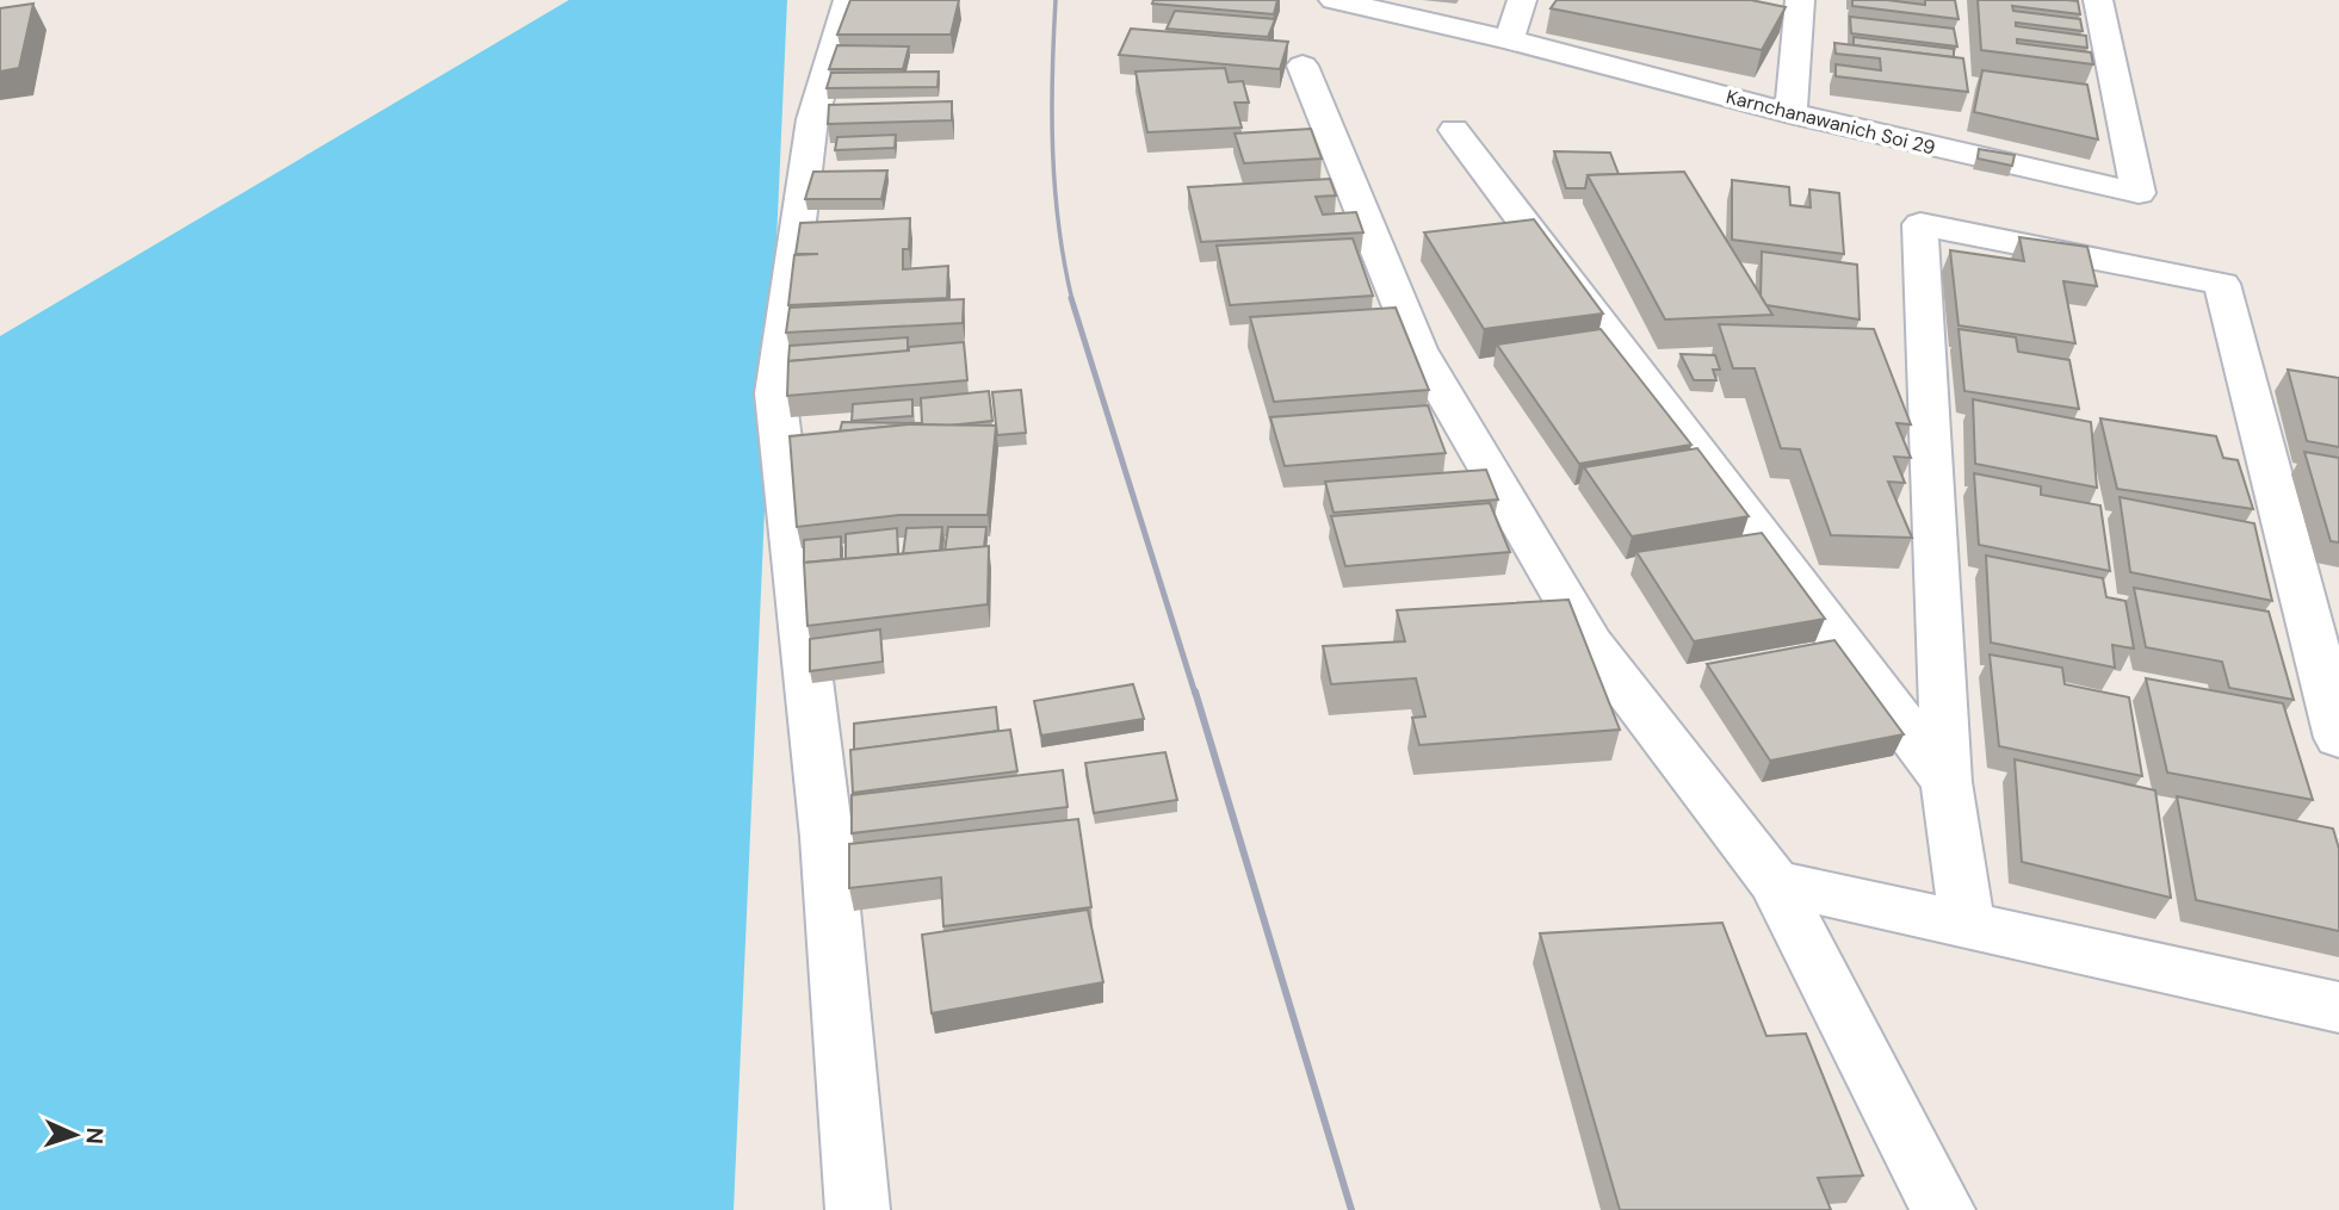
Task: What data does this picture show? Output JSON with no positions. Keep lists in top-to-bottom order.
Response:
{
  "streets": {
    "street": ["Karnchanawanich Soi 29"]
  },
  "north": "right"
}
